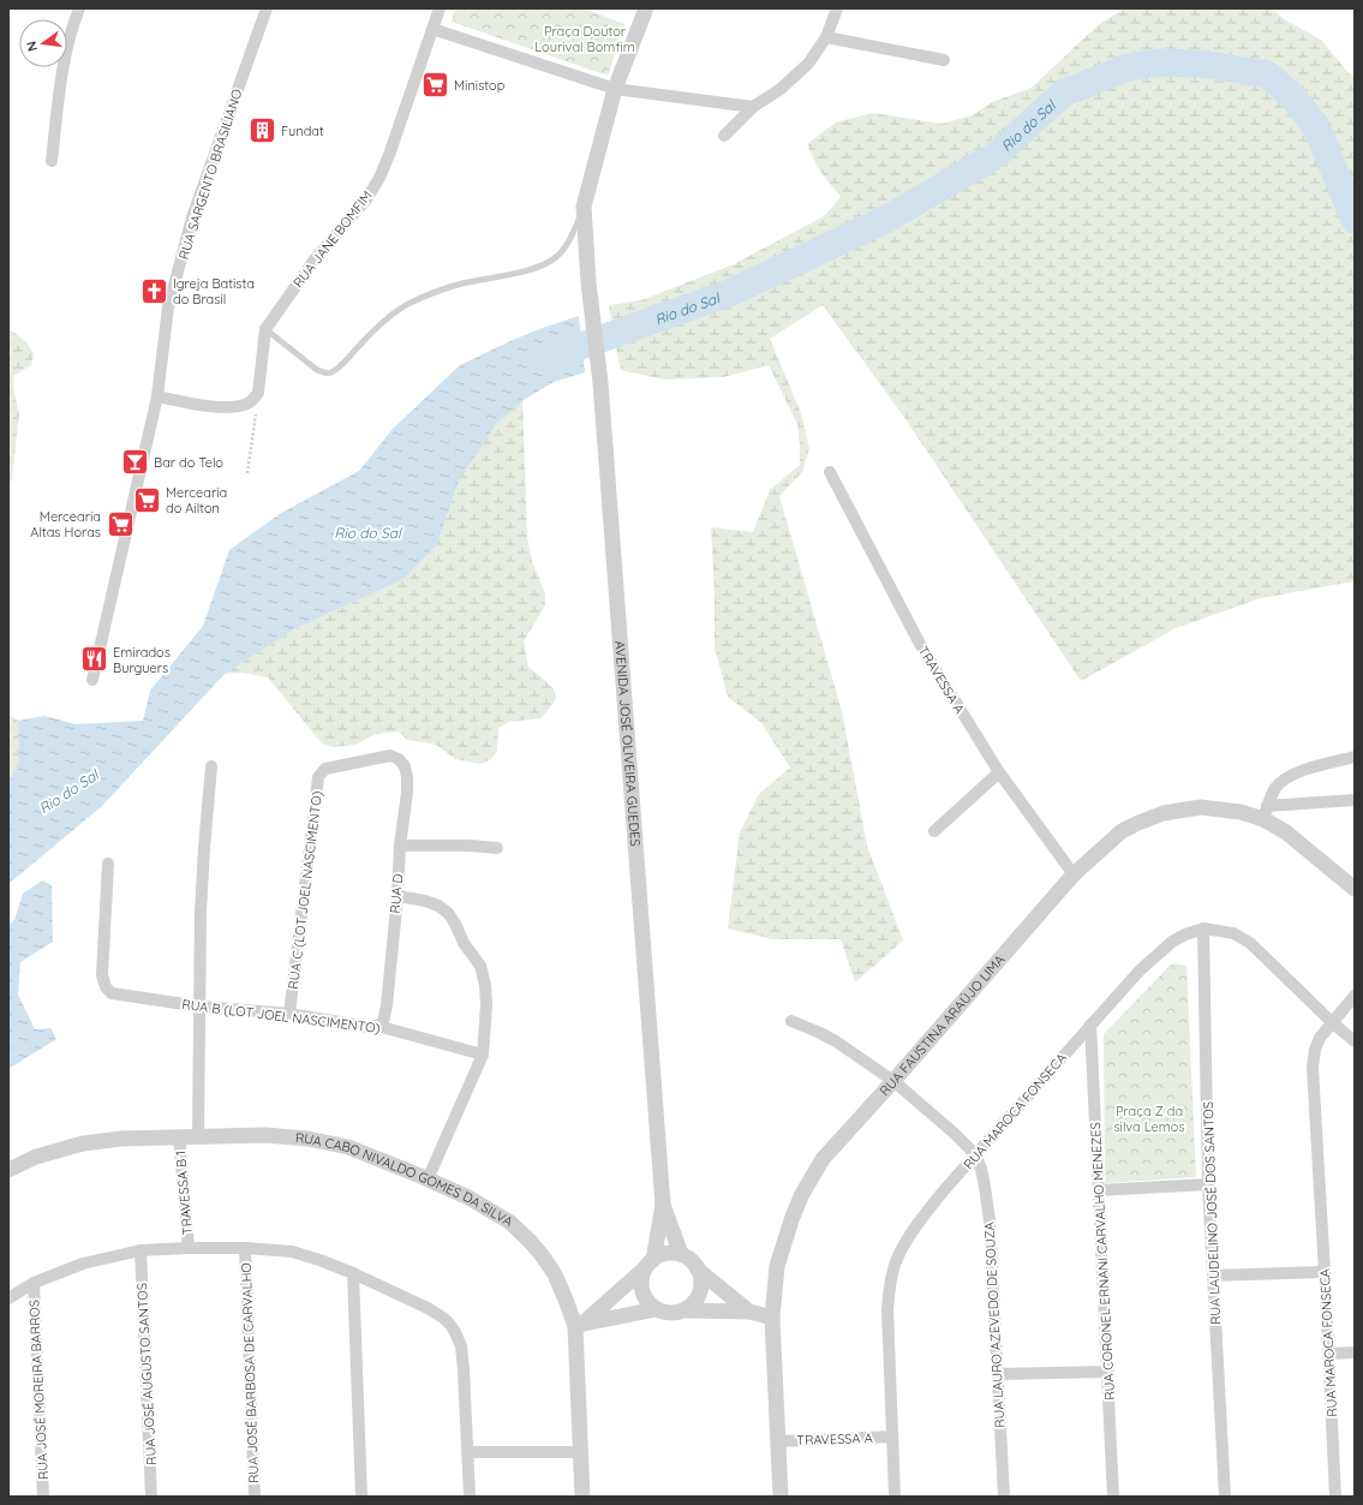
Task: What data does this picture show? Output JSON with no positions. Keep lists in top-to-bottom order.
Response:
{
  "streets": {
    "street": [
      "RUA SARGENTO BRASILIANO",
      "RUA JANE BOMFIM",
      "TRAVESSA A",
      "AVENIDA JOSÉ OLIVEIRA GUEDES",
      "RUA C (LOT JOEL NASCIMENTO)",
      "RUA D",
      "RUA B (LOT JOEL NASCIMENTO)",
      "RUA FAUSTINA ARAÚJO LIMA",
      "RUA MAROCA FONSECA",
      "RUA CABO NIVALDO GOMES DA SILVA",
      "TRAVESSA B 1",
      "RUA LAUDELINO JOSÉ DOS SANTOS",
      "RUA CORONEL ERNANI CARVALHO MENEZES",
      "RUA LAURO AZEVEDO DE SOUZA",
      "RUA JOSÉ BARBOSA DE CARVALHO",
      "RUA JOSÉ AUGUSTO SANTOS",
      "RUA JOSÉ MOREIRA BARROS"
    ]
  },
  "crossings": [
    ["TRAVESSA A", "RUA FAUSTINA ARAÚJO LIMA"],
    ["TRAVESSA A", "RUA MAROCA FONSECA"],
    ["RUA C (LOT JOEL NASCIMENTO)", "RUA D"],
    ["RUA C (LOT JOEL NASCIMENTO)", "RUA B (LOT JOEL NASCIMENTO)"],
    ["RUA D", "RUA B (LOT JOEL NASCIMENTO)"],
    ["RUA MAROCA FONSECA", "RUA LAUDELINO JOSÉ DOS SANTOS"],
    ["RUA MAROCA FONSECA", "RUA CORONEL ERNANI CARVALHO MENEZES"],
    ["RUA MAROCA FONSECA", "RUA LAURO AZEVEDO DE SOUZA"],
    ["RUA CABO NIVALDO GOMES DA SILVA", "TRAVESSA B 1"]
  ],
  "water": ["Rio do Sal"],
  "parks": ["Praça Doutor Lourival Bomfim", "Praça Z da silva Lemos"],
  "places": {
    "supermarket": ["Ministop", "Mercearia do Ailton", "Mercearia Altas Horas"],
    "building": ["Fundat"],
    "church": ["Igreja Batista do Brasil"],
    "bar": ["Bar do Telo"],
    "restaurant": ["Emirados Burguers"]
  },
  "north": "left"
}
